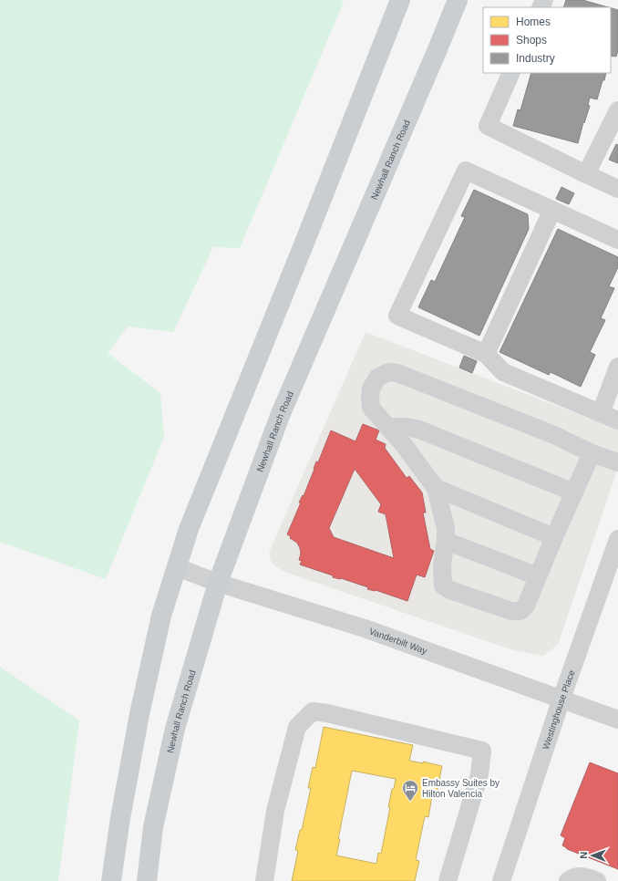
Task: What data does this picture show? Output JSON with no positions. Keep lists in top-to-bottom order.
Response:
{
  "streets": {
    "main road": ["Newhall Ranch Road"],
    "street": ["Vanderbilt Way", "Westinghouse Place"]
  },
  "crossings": [
    ["Newhall Ranch Road", "Vanderbilt Way"],
    ["Vanderbilt Way", "Westinghouse Place"]
  ],
  "places": {
    "hotel": ["Embassy Suites by Hilton Valencia"]
  },
  "legend": ["Homes", "Shops", "Industry"],
  "north": "left"
}
